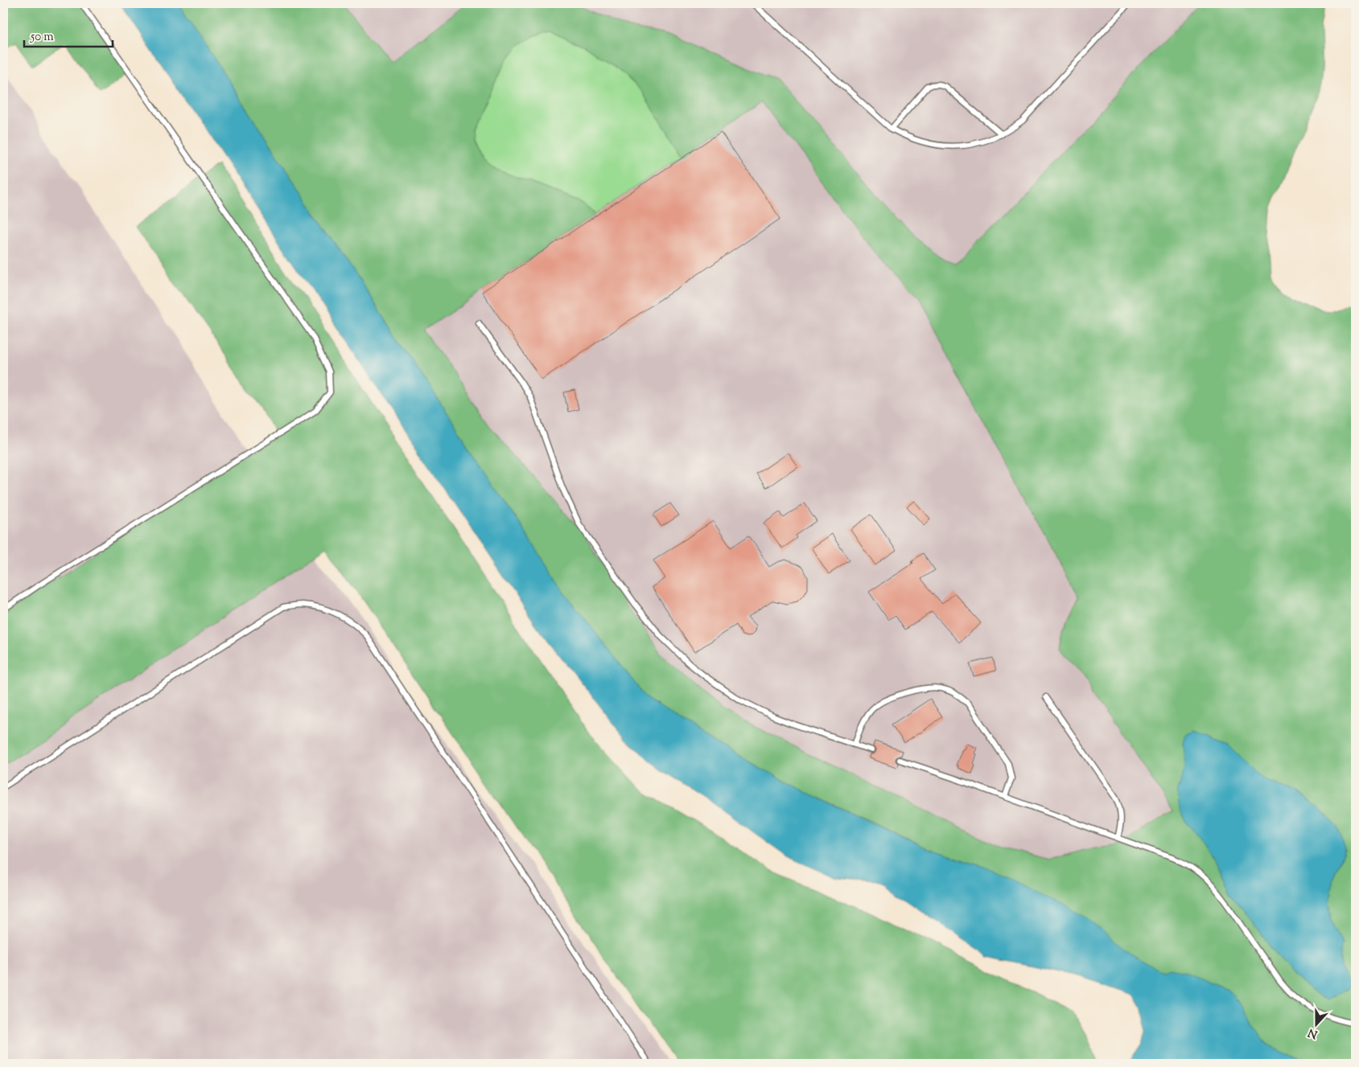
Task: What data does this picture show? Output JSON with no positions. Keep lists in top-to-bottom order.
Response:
{
  "scale_bar": "50 m",
  "north": "bottom"
}
